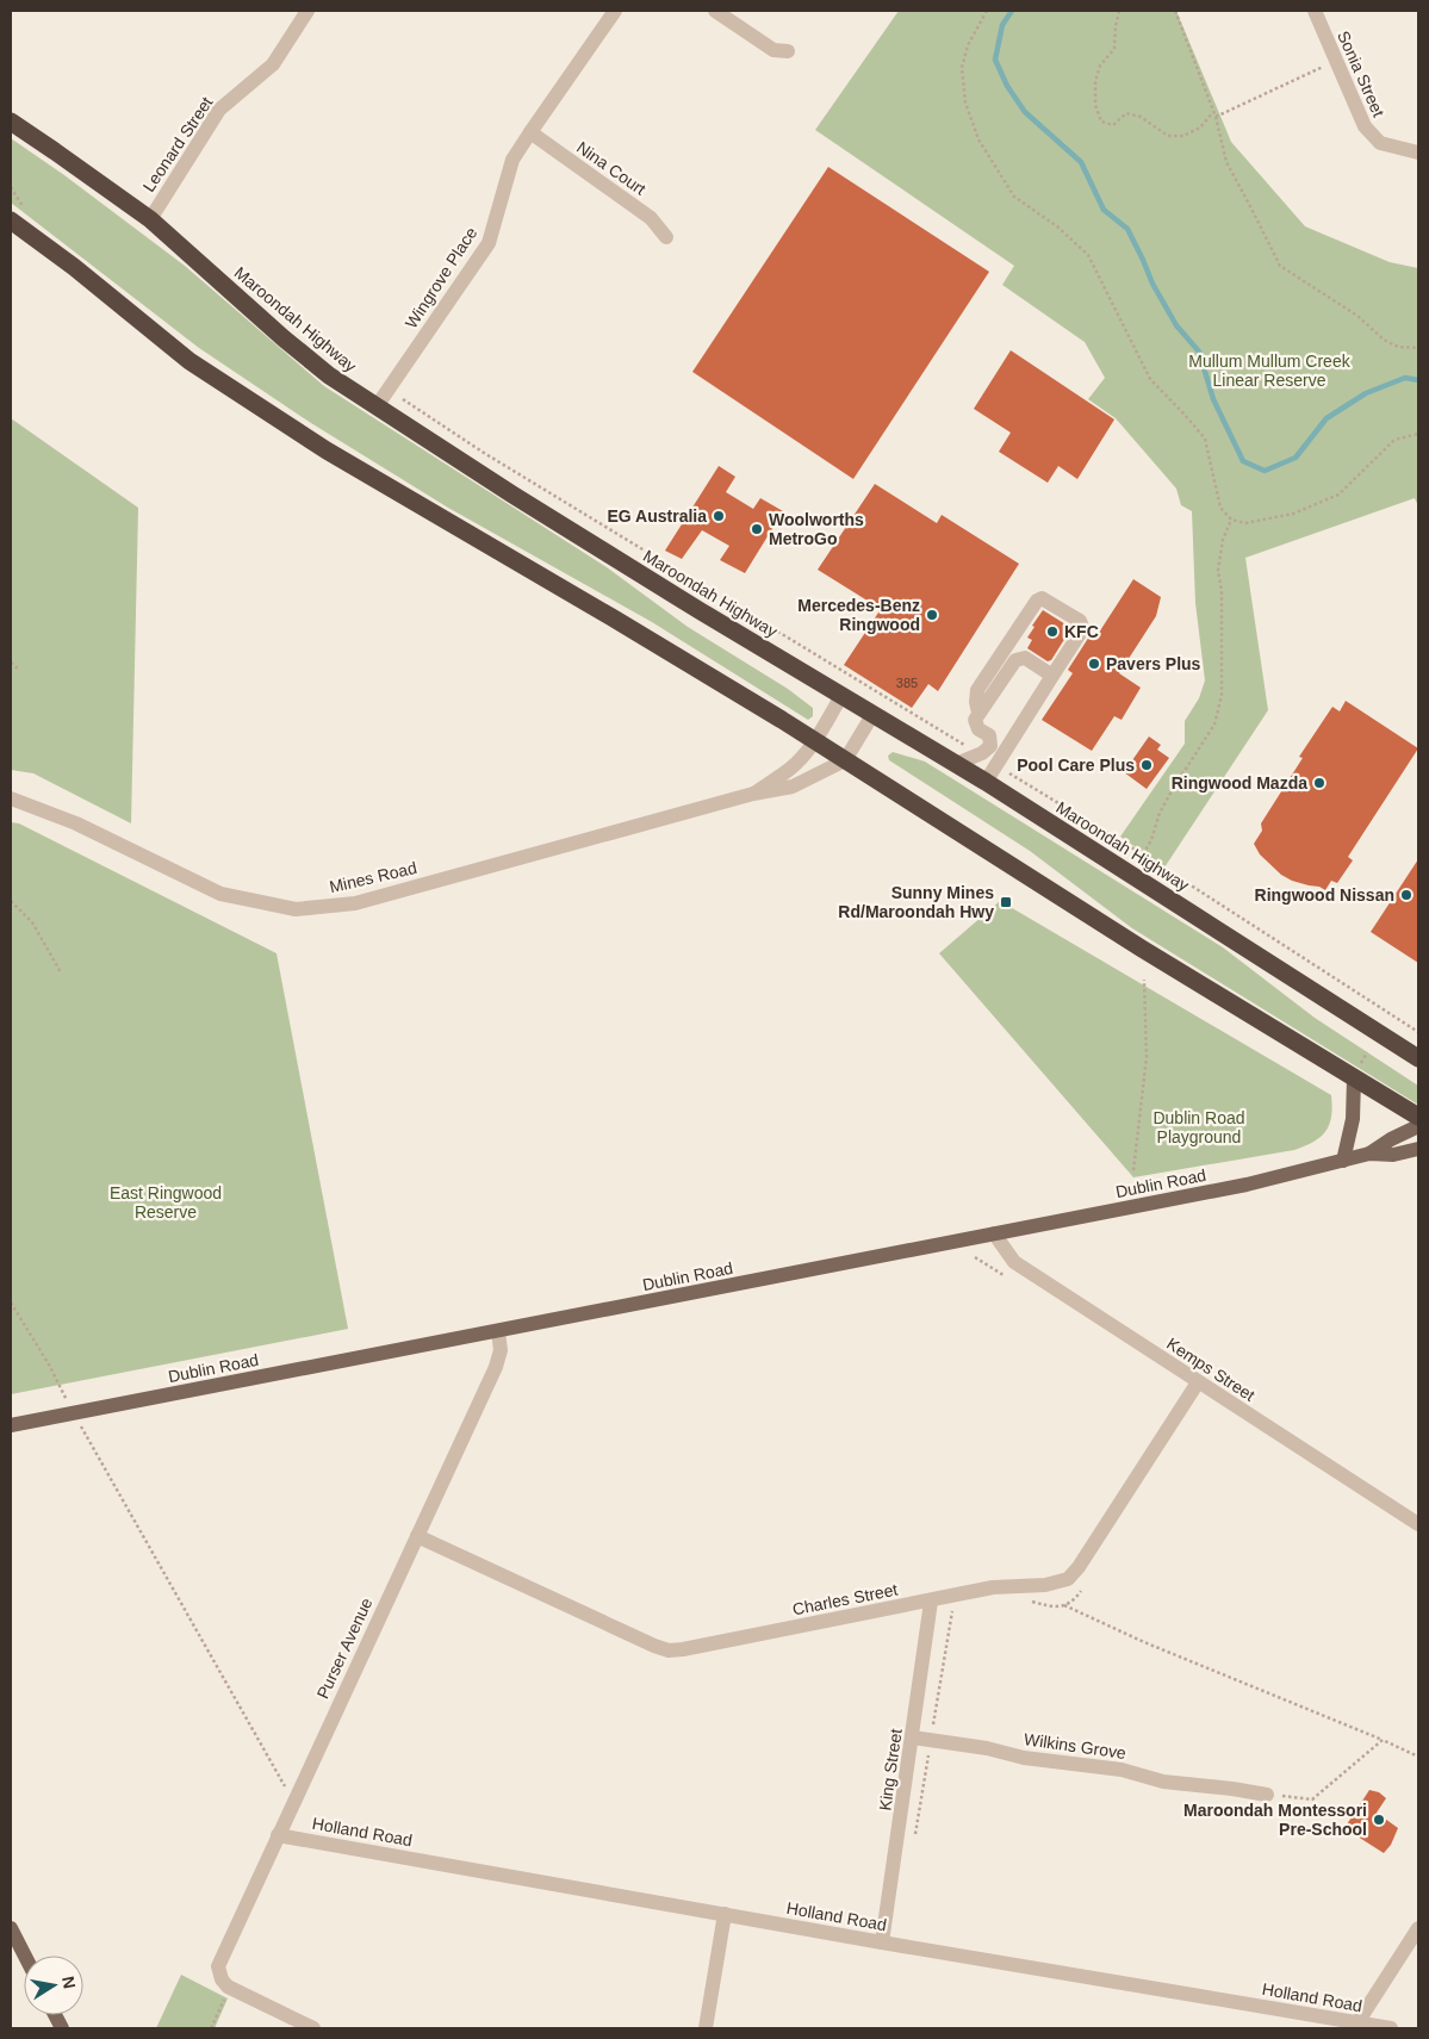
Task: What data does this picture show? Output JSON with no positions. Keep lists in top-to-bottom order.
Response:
{
  "streets": {
    "highway": ["Maroondah Highway"],
    "main road": ["Dublin Road"],
    "street": [
      "Sonia Street",
      "Leonard Street",
      "Nina Court",
      "Wingrove Place",
      "Mines Road",
      "Kemps Street",
      "Charles Street",
      "Purser Avenue",
      "Wilkins Grove",
      "King Street",
      "Holland Road"
    ]
  },
  "crossings": [
    ["Leonard Street", "Maroondah Highway"],
    ["Nina Court", "Wingrove Place"],
    ["Wingrove Place", "Maroondah Highway"],
    ["Maroondah Highway", "Mines Road"],
    ["Dublin Road", "Kemps Street"],
    ["Dublin Road", "Purser Avenue"],
    ["Kemps Street", "Charles Street"],
    ["Charles Street", "Purser Avenue"],
    ["Charles Street", "King Street"],
    ["Purser Avenue", "Holland Road"],
    ["Wilkins Grove", "King Street"],
    ["King Street", "Holland Road"]
  ],
  "parks": ["Mullum Mullum Creek Linear Reserve", "Dublin Road Playground", "East Ringwood Reserve"],
  "places": {
    "other": [
      "EG Australia",
      "Woolworths MetroGo",
      "Mercedes-Benz Ringwood",
      "KFC",
      "Pavers Plus",
      "Pool Care Plus",
      "Ringwood Mazda",
      "Ringwood Nissan",
      "Maroondah Montessori Pre-School"
    ],
    "transit": ["Sunny Mines Rd/Maroondah Hwy"]
  },
  "house_numbers": ["385"],
  "north": "right"
}
